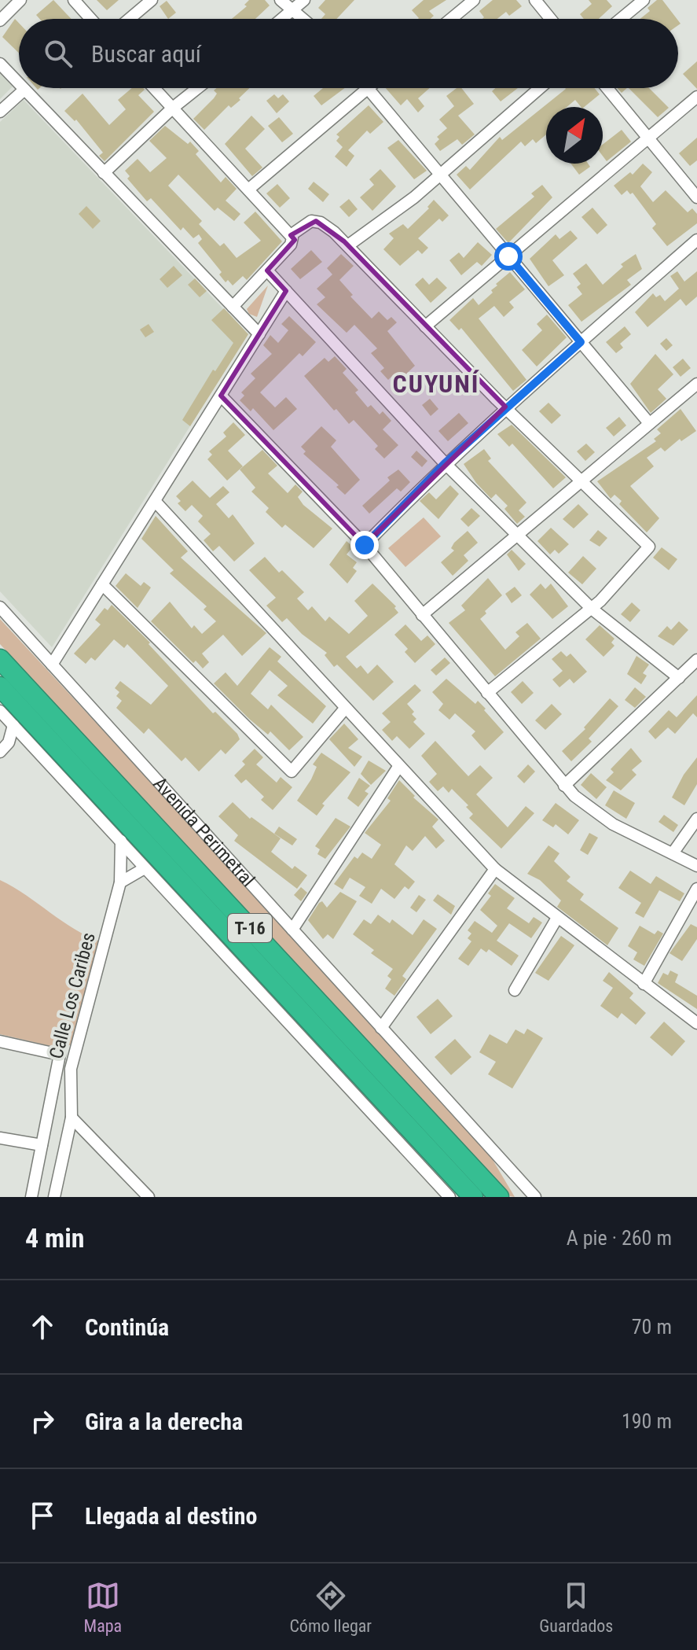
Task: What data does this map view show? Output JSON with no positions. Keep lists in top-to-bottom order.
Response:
{
  "streets": {
    "highway": ["Avenida Perimetral", "T-16"],
    "street": ["Calle Los Caribes"]
  },
  "districts": ["CUYUNÍ"],
  "north": "top right",
  "page": {
    "search": "Buscar aquí",
    "heading": ["4 min", "A pie · 260 m"],
    "list": [
      ["Continúa", "70 m"],
      ["Gira a la derecha", "190 m"],
      "Llegada al destino"
    ],
    "nav": ["Mapa", "Cómo llegar", "Guardados"]
  }
}
